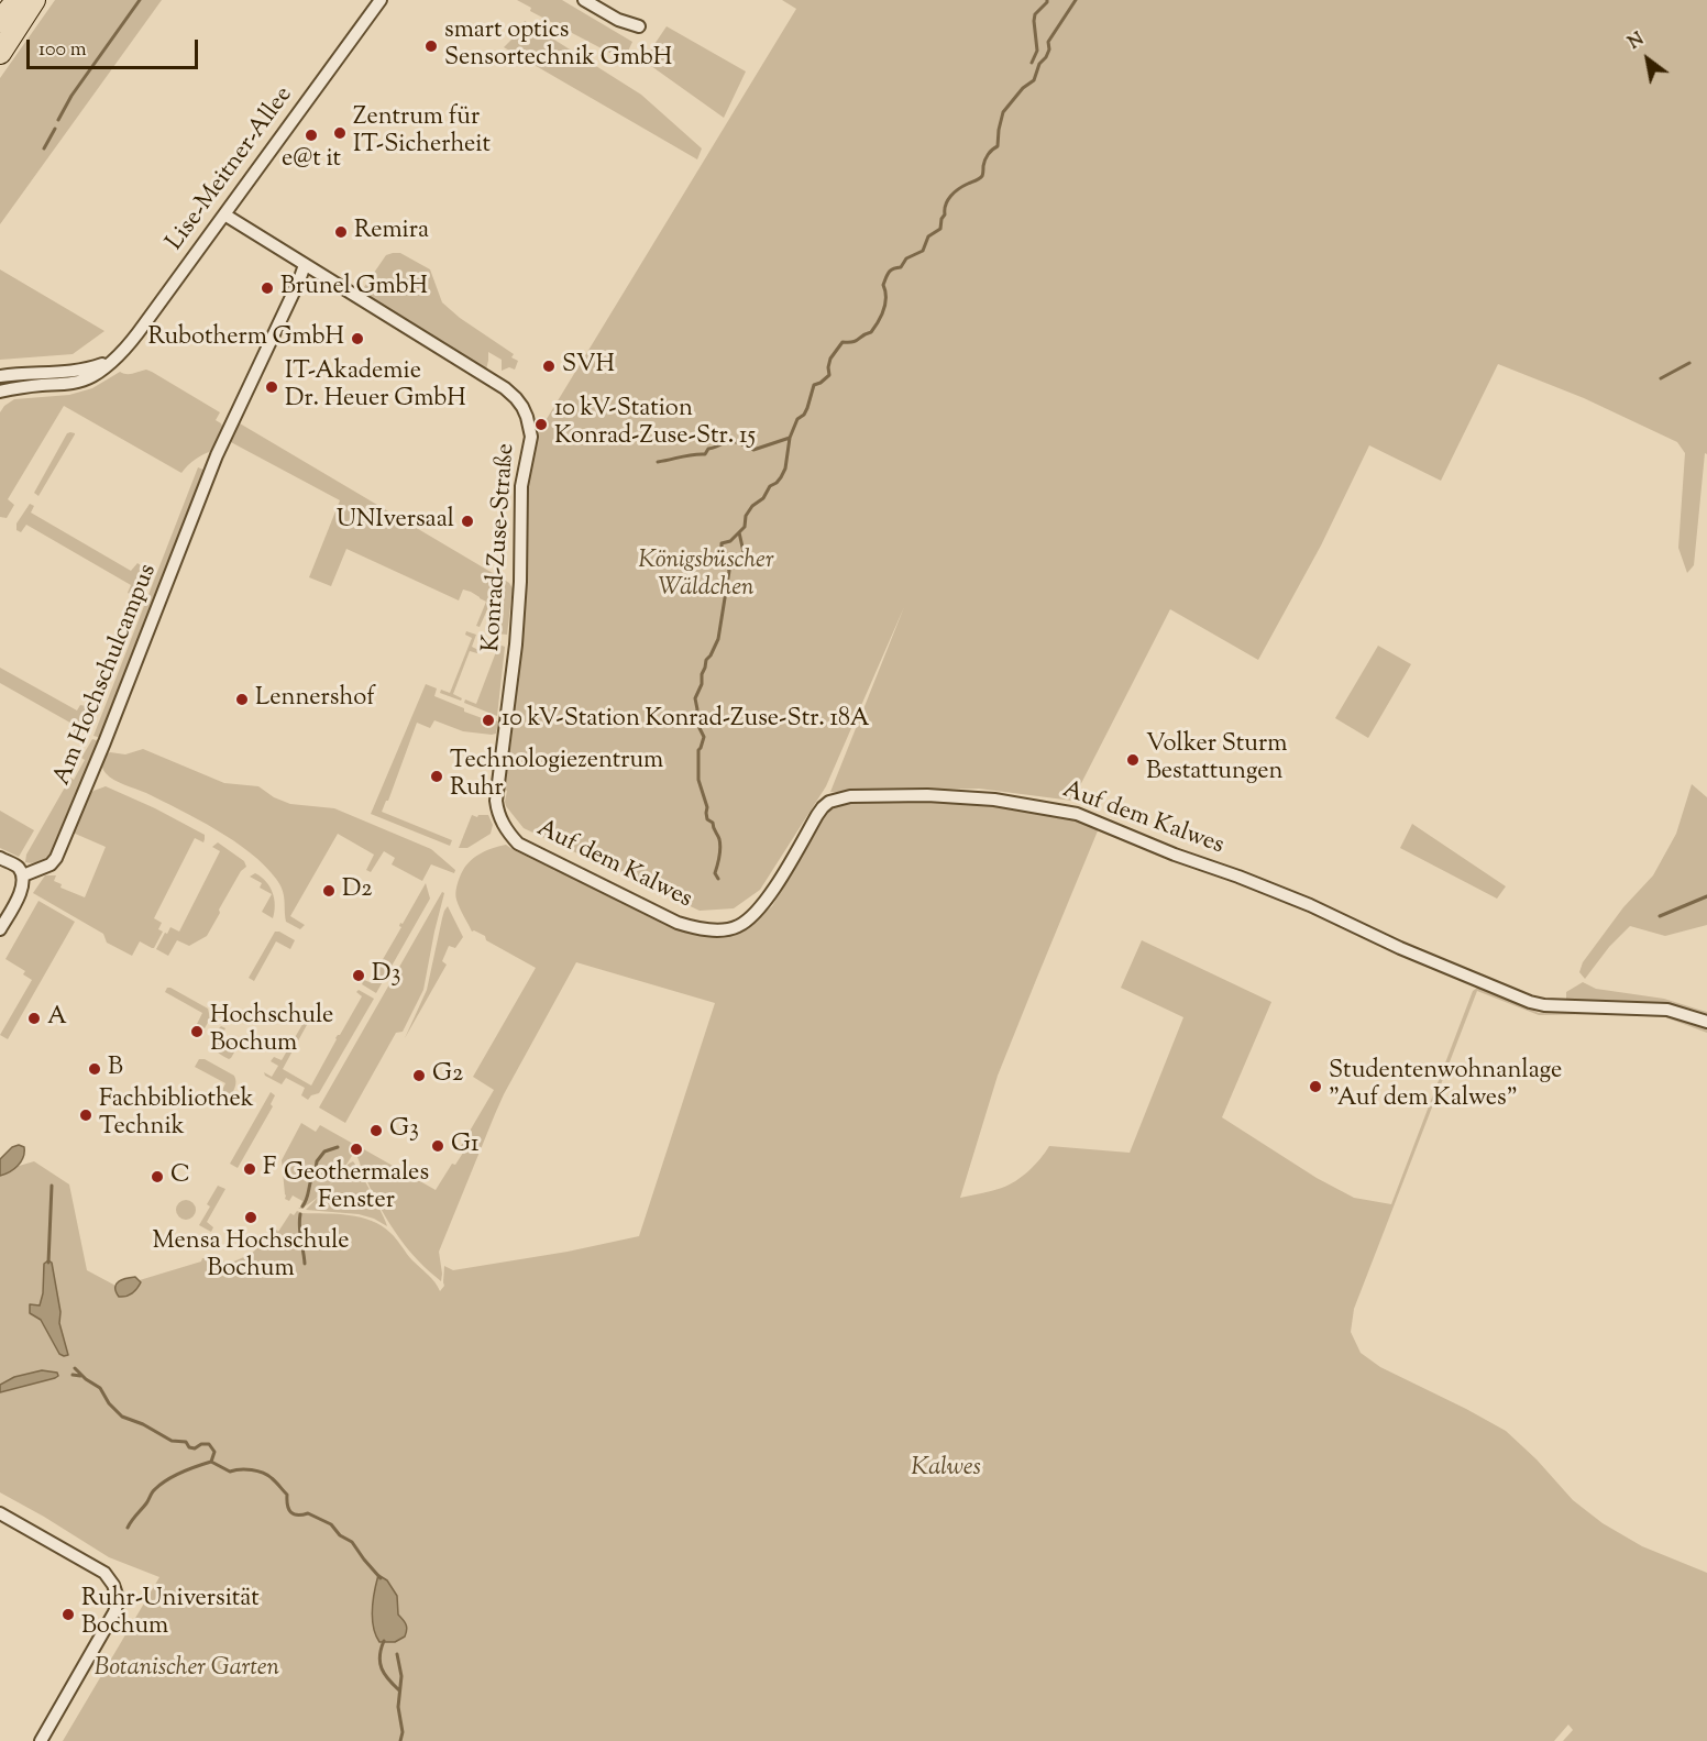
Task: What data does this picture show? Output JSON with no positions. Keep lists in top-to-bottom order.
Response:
{
  "streets": {
    "street": [
      "Lise-Meitner-Allee",
      "Konrad-Zuse-Straße",
      "Am Hochschulcampus",
      "Auf dem Kalwes"
    ]
  },
  "crossings": [
    ["Lise-Meitner-Allee", "Konrad-Zuse-Straße"],
    ["Konrad-Zuse-Straße", "Am Hochschulcampus"],
    ["Konrad-Zuse-Straße", "Auf dem Kalwes"]
  ],
  "parks": ["Königsbüscher Wäldchen", "Kalwes", "Botanischer Garten"],
  "places": [
    "smart optics Sensortechnik GmbH",
    "Zentrum für IT-Sicherheit",
    "e@t it",
    "Remira",
    "Brunel GmbH",
    "Rubotherm GmbH",
    "SVH",
    "IT-Akademie Dr. Heuer GmbH",
    "10 kV-Station Konrad-Zuse-Str. 15",
    "UNIversaal",
    "Lennershof",
    "10 kV-Station Konrad-Zuse-Str. 18A",
    "Volker Sturm Bestattungen",
    "Technologiezentrum Ruhr",
    "D2",
    "D3",
    "A",
    "Hochschule Bochum",
    "B",
    "G2",
    "Studentenwohnanlage \"Auf dem Kalwes\"",
    "Fachbibliothek Technik",
    "G3",
    "G1",
    "Geothermales Fenster",
    "F",
    "C",
    "Mensa Hochschule Bochum",
    "Ruhr-Universität Bochum"
  ],
  "scale_bar": "100 m",
  "north": "top left"
}
